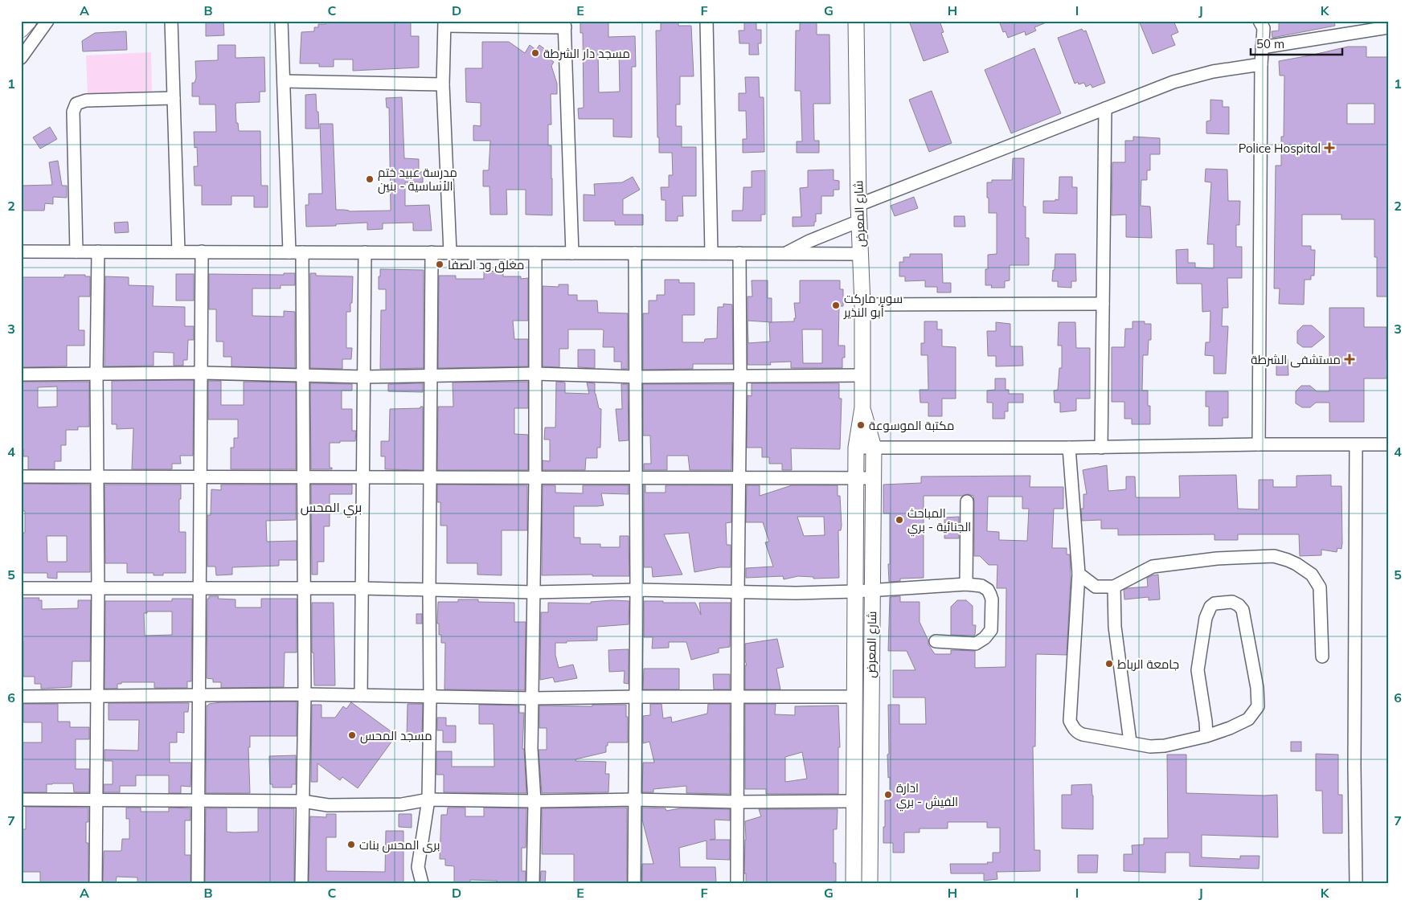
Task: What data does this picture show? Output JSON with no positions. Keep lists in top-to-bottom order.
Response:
{
  "streets": {
    "main road": ["شارع المعرض"]
  },
  "districts": ["بري المحس"],
  "places": {
    "other": [
      "مسجد دار الشرطة",
      "مدرسة عبيد ختم الأساسية - بنين",
      "مغلق ود الصفا",
      "سوبر ماركت أبو النذير",
      "مكتبة الموسوعة",
      "المباحث الجنائية - بري",
      "جامعة الرباط",
      "مسجد المحس",
      "ادارة الفيش - بري",
      "برى المحس بنات"
    ],
    "health": ["Police Hospital", "مستشفى الشرطة"]
  },
  "scale_bar": "50 m",
  "grid": {
    "columns": [
      "A",
      "B",
      "C",
      "D",
      "E",
      "F",
      "G",
      "H",
      "I",
      "J",
      "K"
    ],
    "rows": [
      "1",
      "2",
      "3",
      "4",
      "5",
      "6",
      "7"
    ]
  }
}
